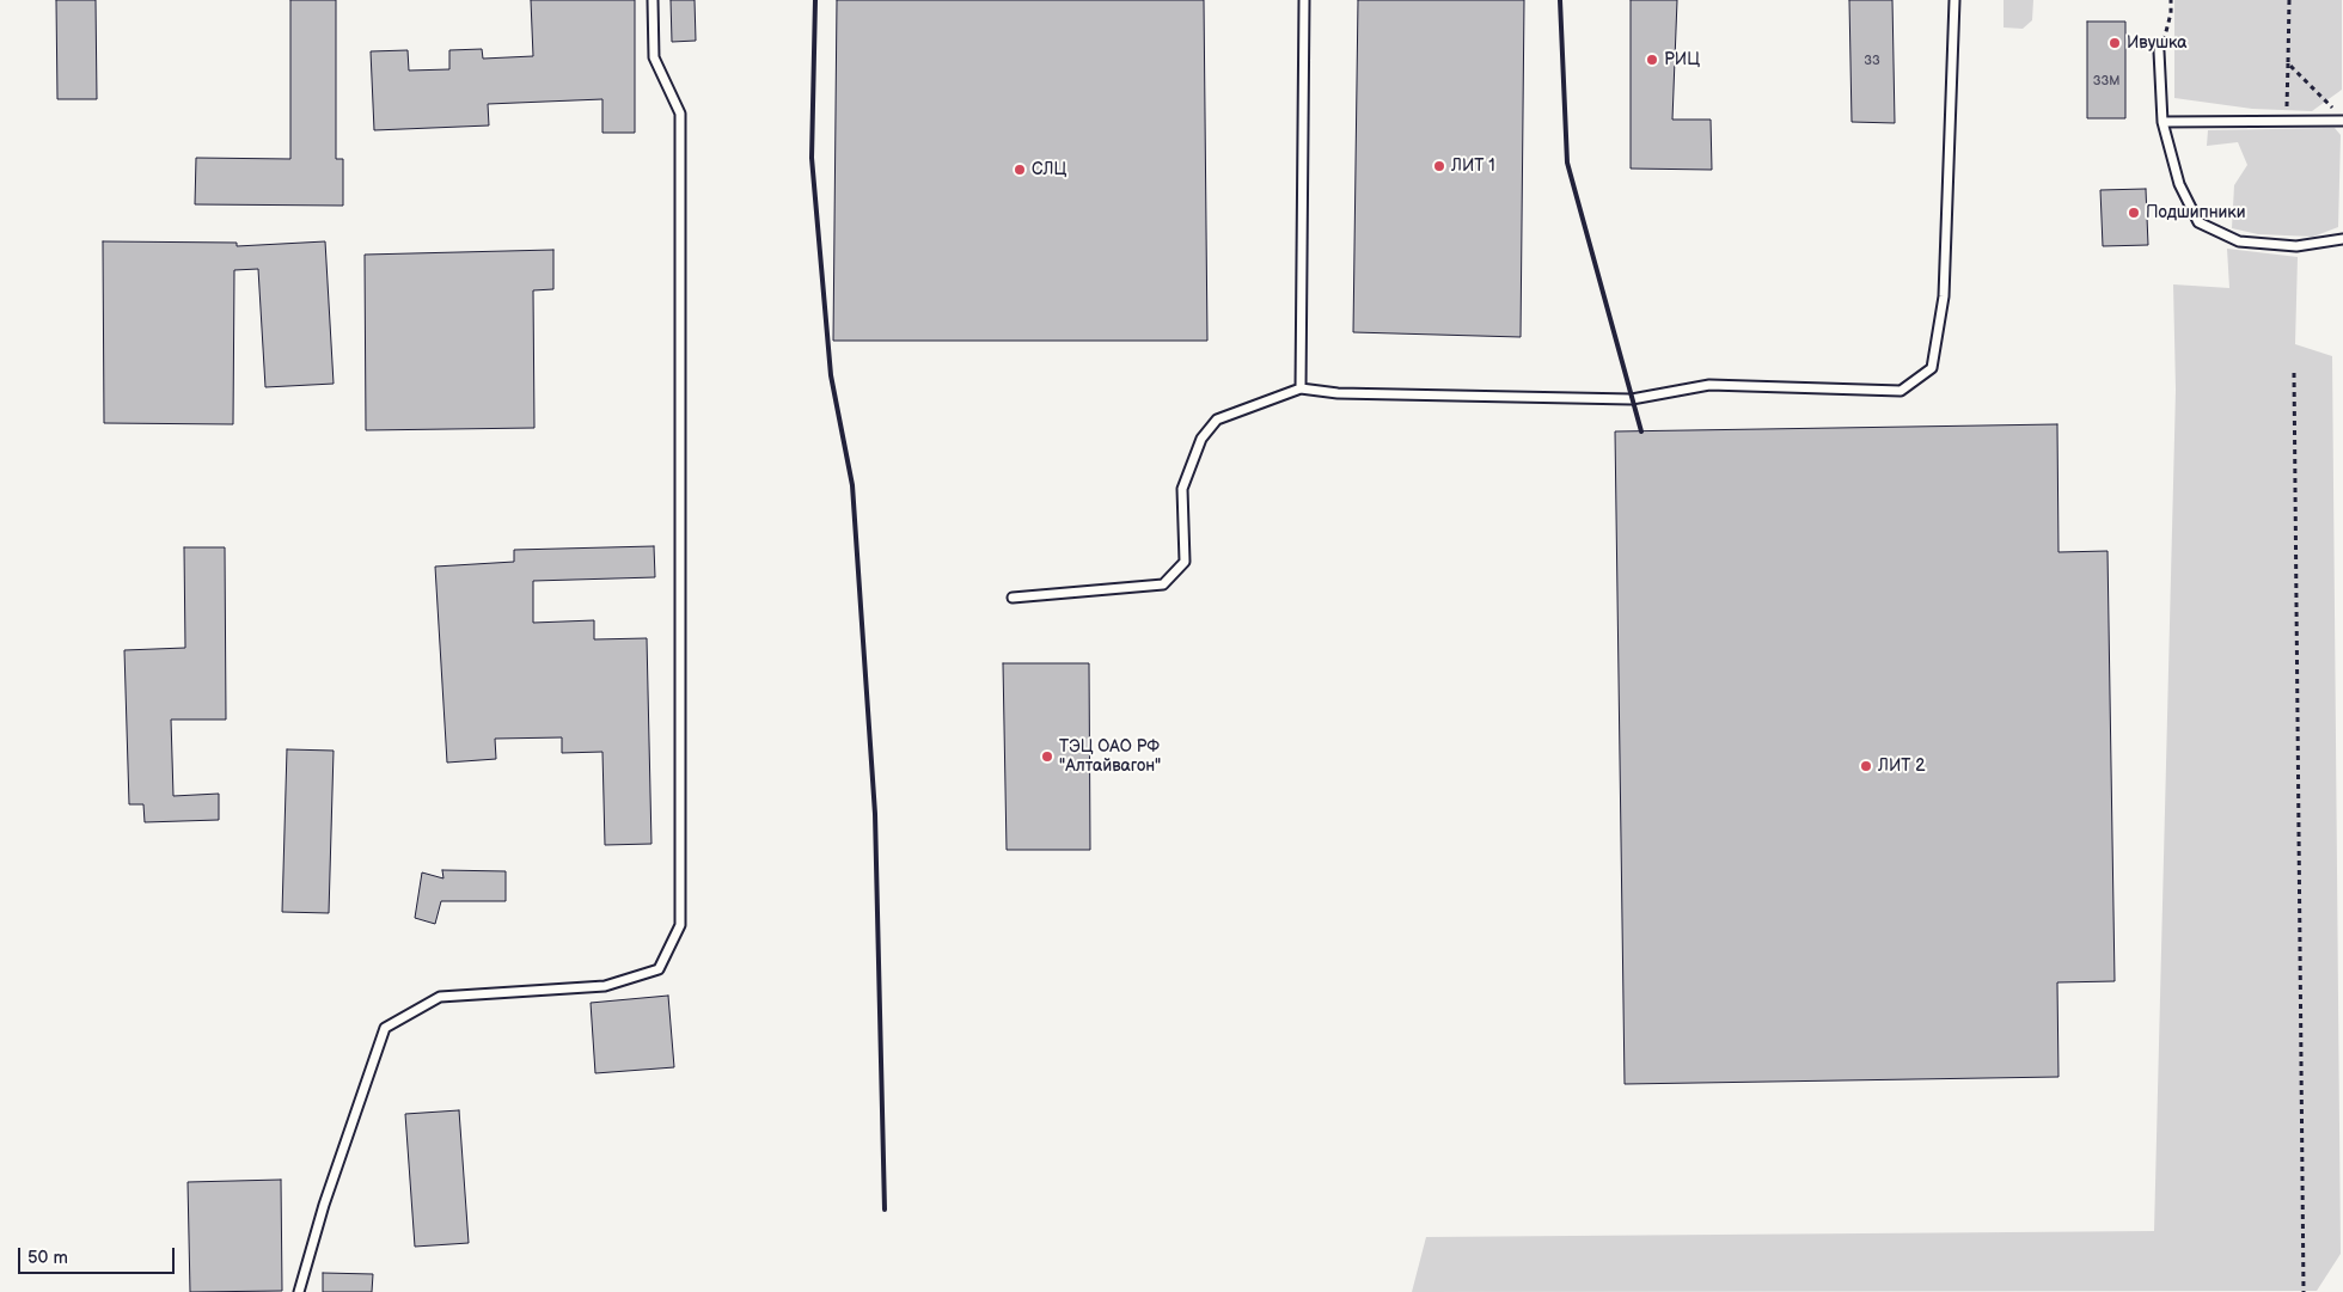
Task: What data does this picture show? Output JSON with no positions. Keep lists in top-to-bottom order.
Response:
{
  "places": [
    "Ивушка",
    "РИЦ",
    "ЛИТ 1",
    "СЛЦ",
    "Подшипники",
    "ТЭЦ ОАО РФ \"Алтайвагон\"",
    "ЛИТ 2"
  ],
  "house_numbers": ["33", "33М"],
  "scale_bar": "50 m"
}
